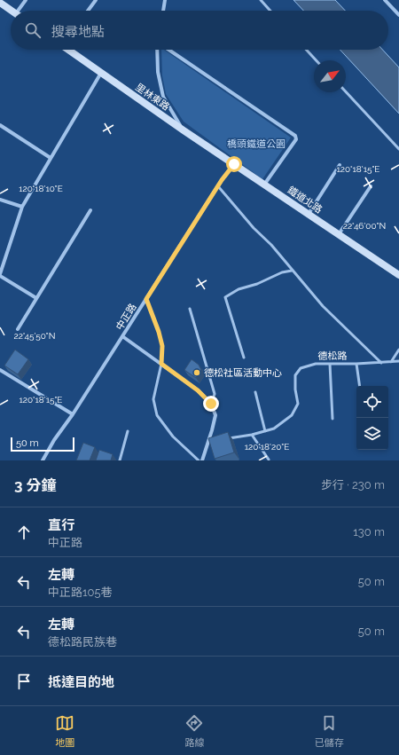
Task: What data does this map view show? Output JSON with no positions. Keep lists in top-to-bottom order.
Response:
{
  "streets": {
    "street": ["里林東路", "鐵道北路", "中正路"],
    "lane": ["德松路"]
  },
  "crossings": [
    ["里林東路", "鐵道北路"],
    ["里林東路", "中正路"],
    ["鐵道北路", "中正路"]
  ],
  "parks": ["橋頭鐵道公園"],
  "places": ["德松社區活動中心"],
  "scale_bar": "50 m",
  "north": "top right",
  "page": {
    "search": "搜尋地點",
    "scale": "50 m",
    "heading": ["3 分鐘", "步行 · 230 m"],
    "list": [
      ["直行", "中正路", "130 m"],
      ["左轉", "中正路105巷", "50 m"],
      ["左轉", "德松路民族巷", "50 m"],
      "抵達目的地"
    ],
    "nav": ["地圖", "路線", "已儲存"]
  },
  "coordinates": [
    "120°18'15\"E",
    "120°18'10\"E",
    "22°46'00\"N",
    "22°45'50\"N",
    "120°18'20\"E"
  ]
}
